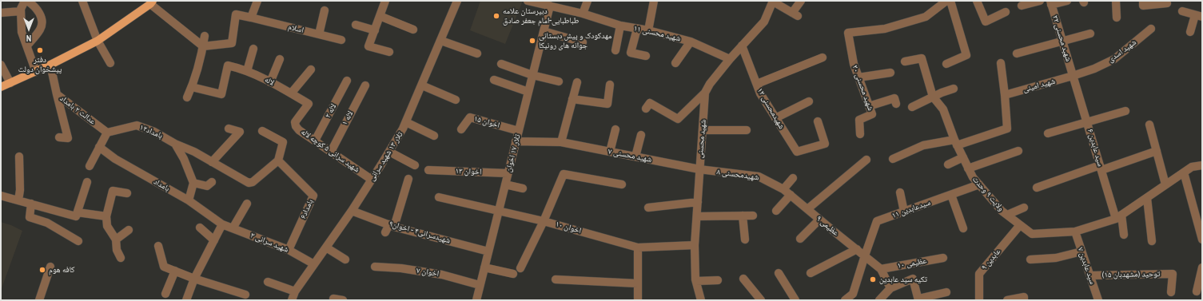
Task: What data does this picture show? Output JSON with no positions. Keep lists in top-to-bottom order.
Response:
{
  "streets": {
    "street": [
      "اسلام",
      "شهید محسنی ۱۱",
      "شهید محسنی ۲۲",
      "شهید اسدی",
      "لاله",
      "شهید امینی",
      "شهید محسنی ۲۰",
      "شهیدمحسنی ۱۲",
      "عدالت ۲ بامداد",
      "لاله ۲",
      "لاله ۱",
      "اخوان ۱۵",
      "بامداد۱۲",
      "شهید محسنی",
      "سید عابدین ۶",
      "شهید سرانی ۵ کوچه لاله",
      "تلار ۱۷ اخوان",
      "شهید محسنی ۷",
      "تلار ۱۳ شهید سرانی",
      "اخوان ۱۳",
      "شهیدمحسنی ۸",
      "بامداد",
      "ولایت ۹ وحدت",
      "بامداد۶",
      "سیدعابدین ۱۱",
      "عظیمی ۹",
      "اخوان ۱۰",
      "شهیدسرانی۴ - اخوان۹",
      "شهید سرانی ۳",
      "عابدین ۹",
      "عظیمی ۱۰",
      "سید عابدین ۷",
      "اخوان ۷",
      "توحید (مشهدبان ۱۵)"
    ]
  },
  "crossings": [
    ["شهید محسنی ۱۱", "شهید محسنی"],
    ["شهید محسنی ۱۱", "تلار ۱۷ اخوان"],
    ["شهید محسنی ۲۲", "شهید اسدی"],
    ["شهید محسنی ۲۲", "شهید امینی"],
    ["شهید محسنی ۲۲", "سید عابدین ۶"],
    ["شهید اسدی", "شهید امینی"],
    ["شهید اسدی", "سید عابدین ۶"],
    ["لاله", "شهید سرانی ۵ کوچه لاله"],
    ["شهید امینی", "سید عابدین ۶"],
    ["شهیدمحسنی ۱۲", "شهید محسنی"],
    ["عدالت ۲ بامداد", "بامداد۱۲"],
    ["لاله ۲", "شهید سرانی ۵ کوچه لاله"],
    ["لاله ۱", "شهید سرانی ۵ کوچه لاله"],
    ["اخوان ۱۵", "تلار ۱۷ اخوان"],
    ["بامداد۱۲", "بامداد۶"],
    ["شهید محسنی", "شهید محسنی ۷"],
    ["شهید محسنی", "شهیدمحسنی ۸"],
    ["شهید محسنی", "اخوان ۱۰"],
    ["سید عابدین ۶", "ولایت ۹ وحدت"],
    ["شهید سرانی ۵ کوچه لاله", "تلار ۱۳ شهید سرانی"],
    ["تلار ۱۷ اخوان", "شهید محسنی ۷"],
    ["تلار ۱۷ اخوان", "اخوان ۱۳"],
    ["تلار ۱۷ اخوان", "اخوان ۱۰"],
    ["تلار ۱۷ اخوان", "شهیدسرانی۴ - اخوان۹"],
    ["تلار ۱۷ اخوان", "اخوان ۷"],
    ["شهید محسنی ۷", "شهیدمحسنی ۸"],
    ["تلار ۱۳ شهید سرانی", "شهیدسرانی۴ - اخوان۹"],
    ["تلار ۱۳ شهید سرانی", "شهید سرانی ۳"],
    ["شهیدمحسنی ۸", "عظیمی ۹"],
    ["بامداد", "شهید سرانی ۳"],
    ["ولایت ۹ وحدت", "سیدعابدین ۱۱"],
    ["ولایت ۹ وحدت", "عابدین ۹"],
    ["ولایت ۹ وحدت", "سید عابدین ۷"],
    ["بامداد۶", "شهید سرانی ۳"],
    ["سیدعابدین ۱۱", "عظیمی ۹"],
    ["سید عابدین ۷", "توحید (مشهدبان ۱۵)"]
  ],
  "places": [
    "دبیرستان علامه طباطبایی-امام جعفر صادق",
    "مهدکودک و پیش دبستانی جوانه های رونیکا",
    "دفتر پیشخوان دولت",
    "کافه هوم",
    "تکیه سید عابدین"
  ],
  "north": "bottom"
}
